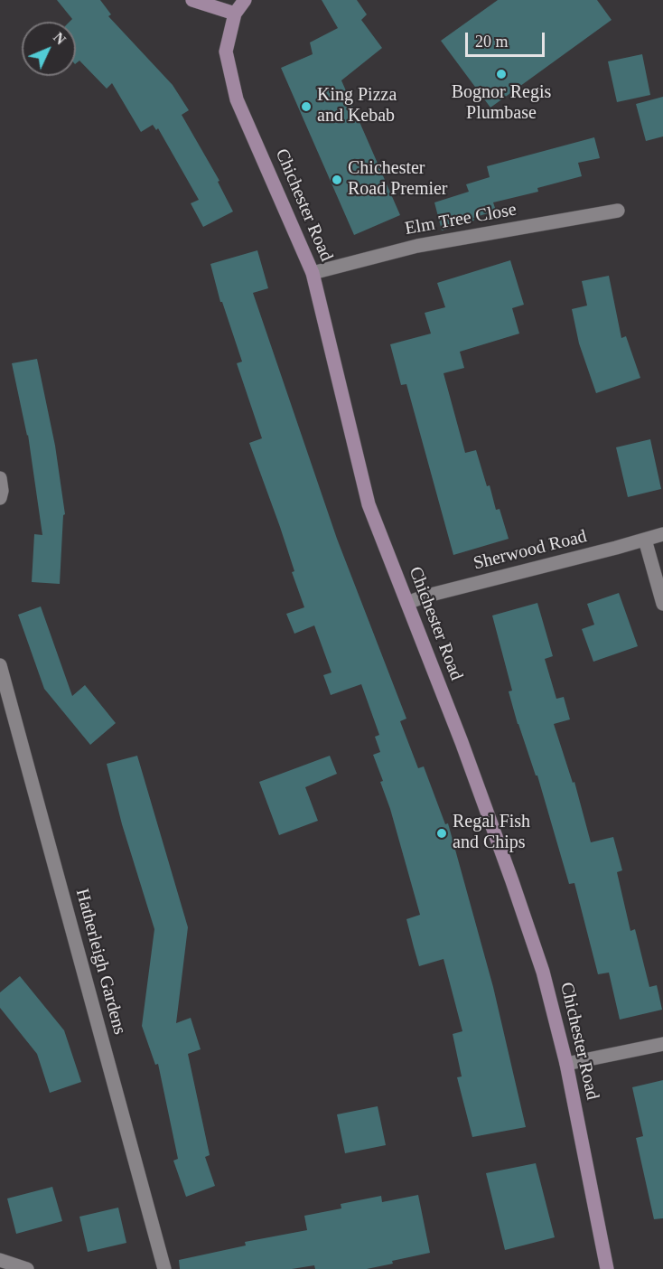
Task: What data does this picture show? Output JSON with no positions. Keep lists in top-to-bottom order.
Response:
{
  "streets": {
    "main road": ["Chichester Road"],
    "street": ["Elm Tree Close", "Sherwood Road", "Hatherleigh Gardens"]
  },
  "crossings": [
    ["Chichester Road", "Elm Tree Close"],
    ["Chichester Road", "Sherwood Road"]
  ],
  "places": [
    "Bognor Regis Plumbase",
    "King Pizza and Kebab",
    "Chichester Road Premier",
    "Regal Fish and Chips"
  ],
  "scale_bar": "20 m",
  "north": "top right"
}
